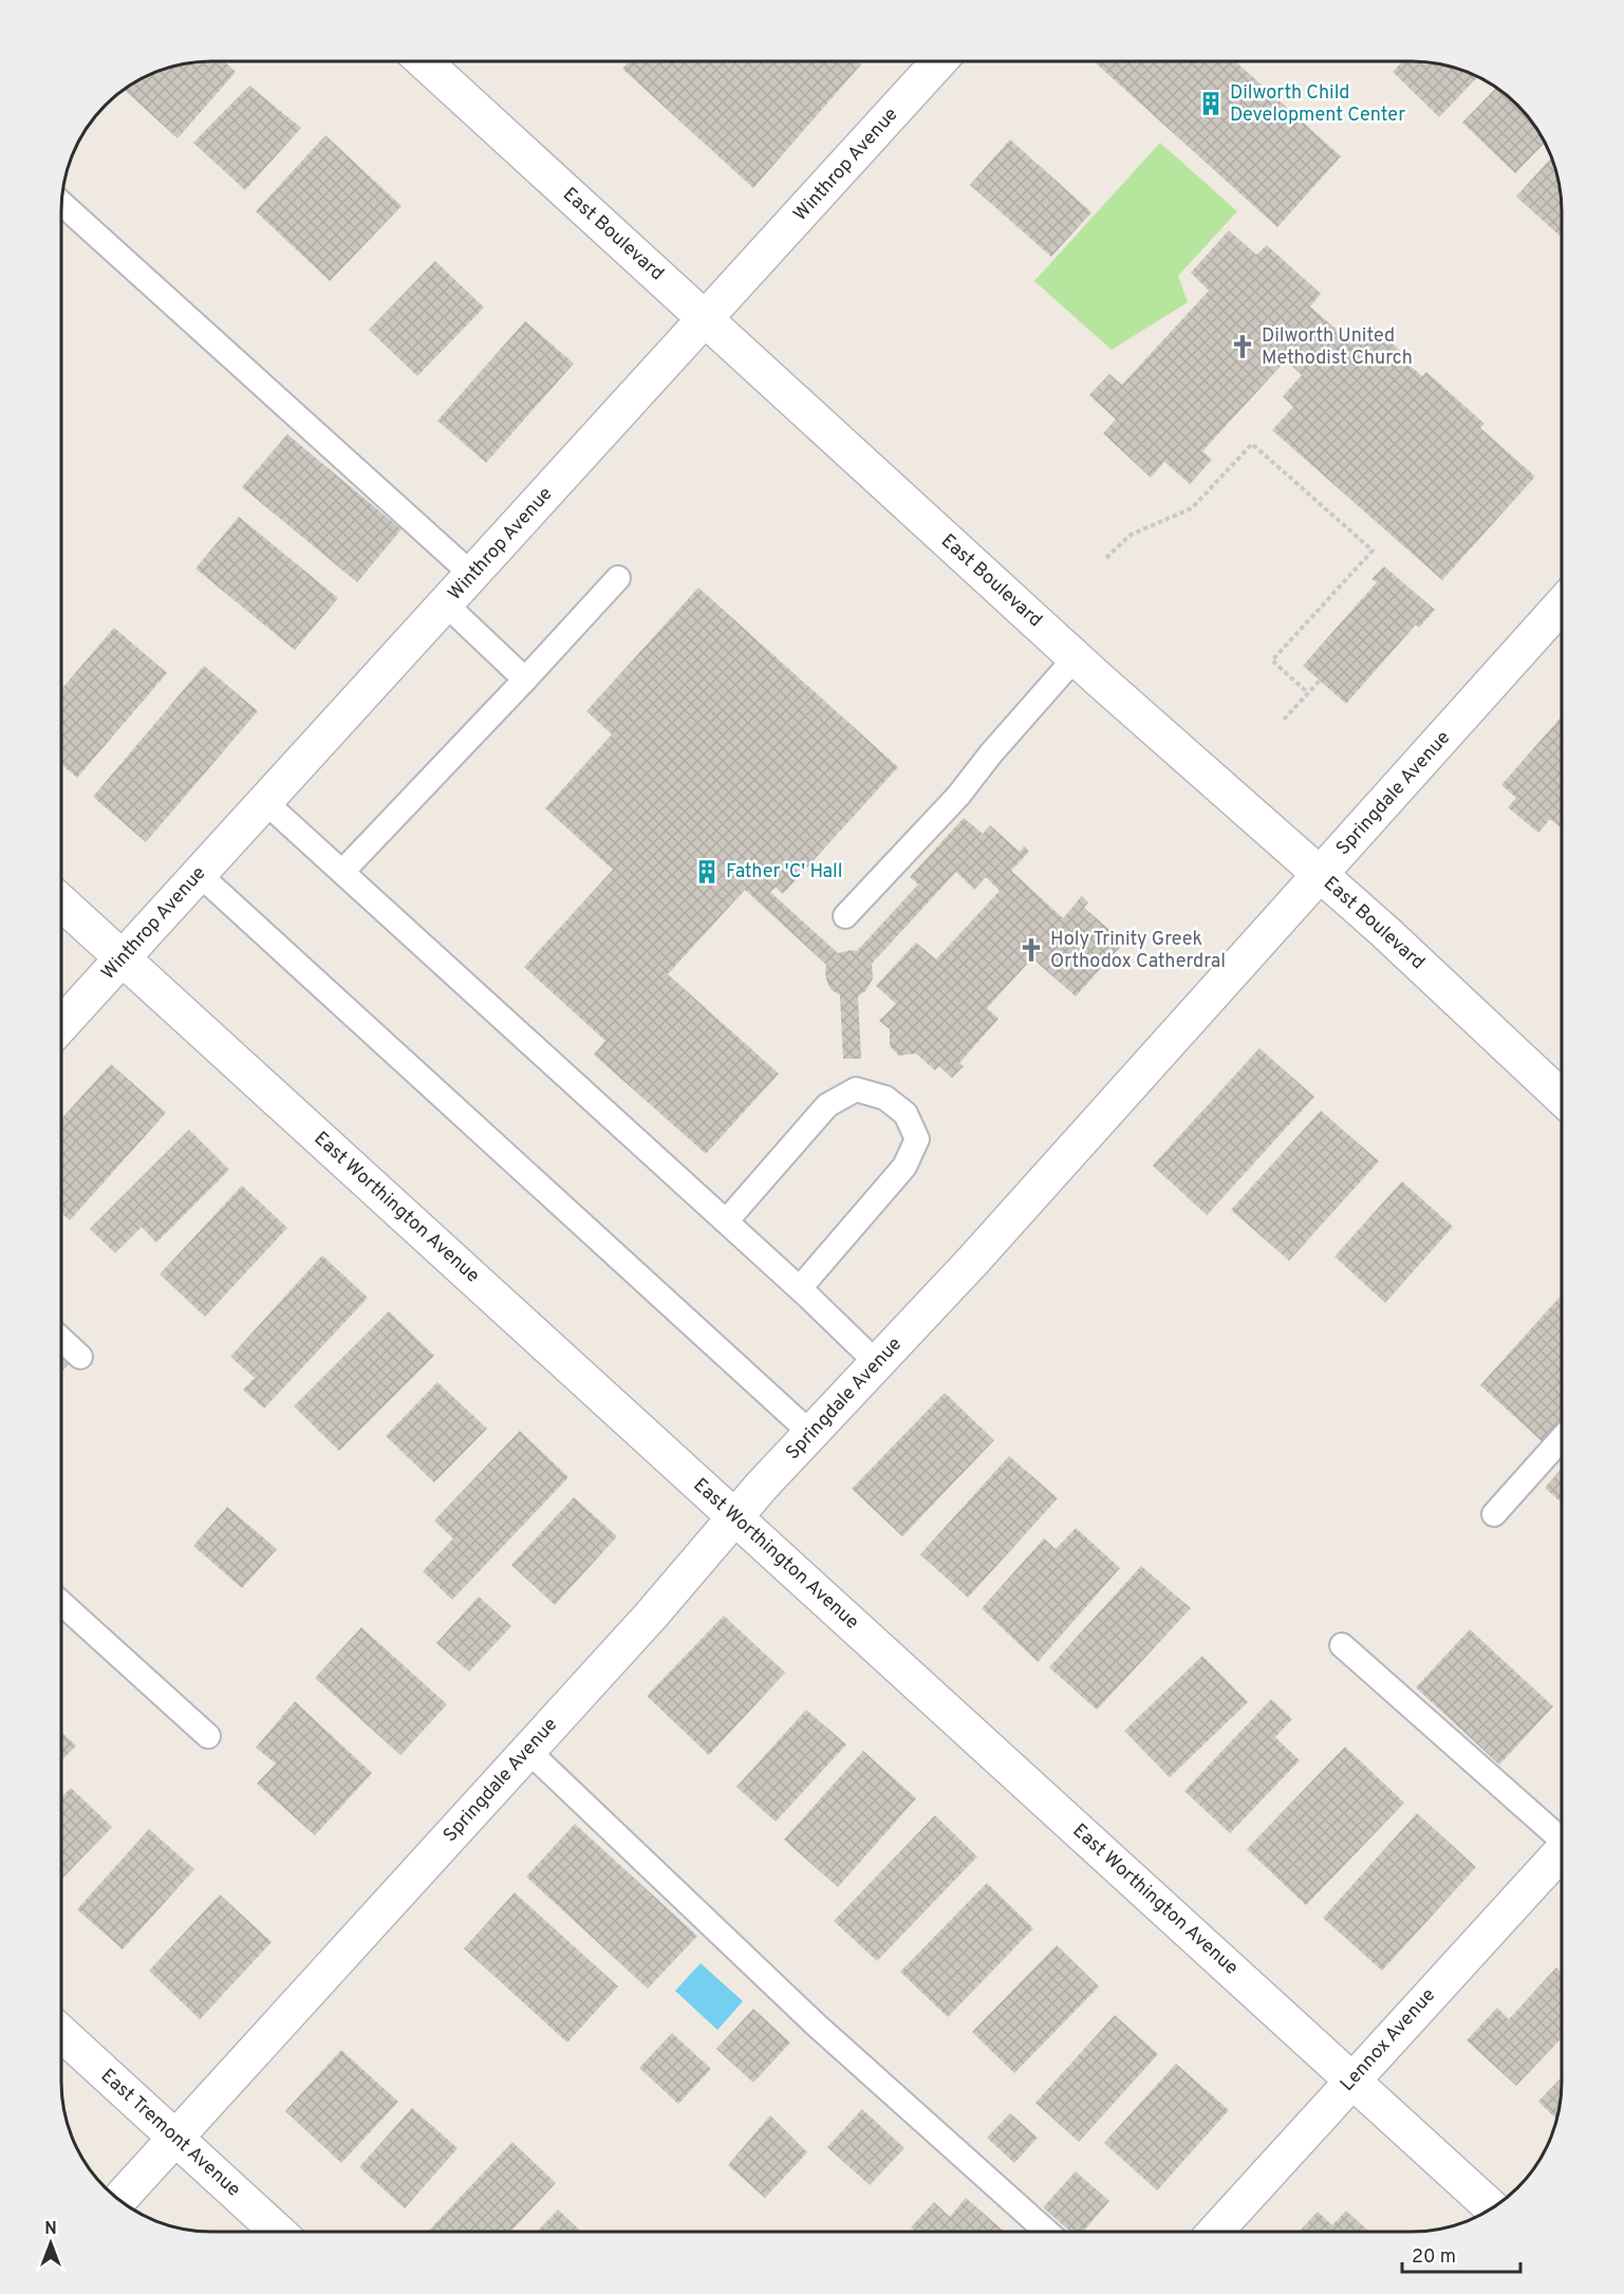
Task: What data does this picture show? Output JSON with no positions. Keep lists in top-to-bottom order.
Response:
{
  "streets": {
    "street": [
      "Winthrop Avenue",
      "East Boulevard",
      "Springdale Avenue",
      "East Worthington Avenue",
      "Lennox Avenue",
      "East Tremont Avenue"
    ]
  },
  "crossings": [
    ["Winthrop Avenue", "East Boulevard"],
    ["Winthrop Avenue", "East Worthington Avenue"],
    ["East Boulevard", "Springdale Avenue"],
    ["Springdale Avenue", "East Worthington Avenue"],
    ["Springdale Avenue", "East Tremont Avenue"],
    ["East Worthington Avenue", "Lennox Avenue"]
  ],
  "places": {
    "building": ["Dilworth Child Development Center", "Father 'C' Hall"],
    "church": ["Dilworth United Methodist Church", "Holy Trinity Greek Orthodox Catherdral"]
  },
  "scale_bar": "20 m",
  "north": "top"
}
